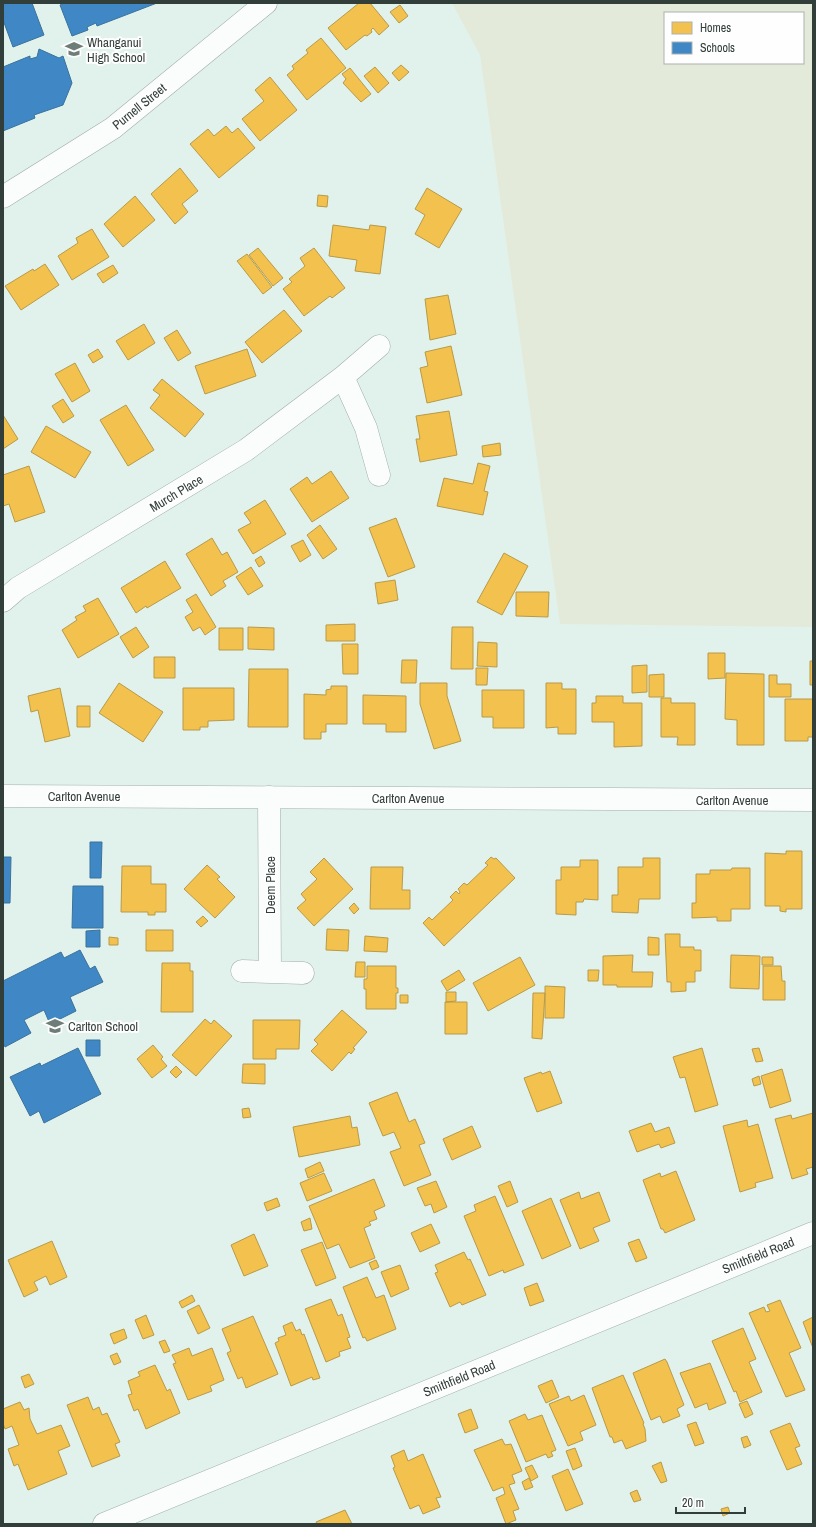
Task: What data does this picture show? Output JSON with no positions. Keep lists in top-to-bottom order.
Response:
{
  "streets": {
    "main road": [
      "Purnell Street",
      "Murch Place",
      "Carlton Avenue",
      "Deem Place",
      "Smithfield Road"
    ]
  },
  "crossings": [
    ["Carlton Avenue", "Deem Place"]
  ],
  "places": {
    "school or university": ["Whanganui High School", "Carlton School"]
  },
  "legend": ["Homes", "Schools"],
  "scale_bar": "20 m"
}
